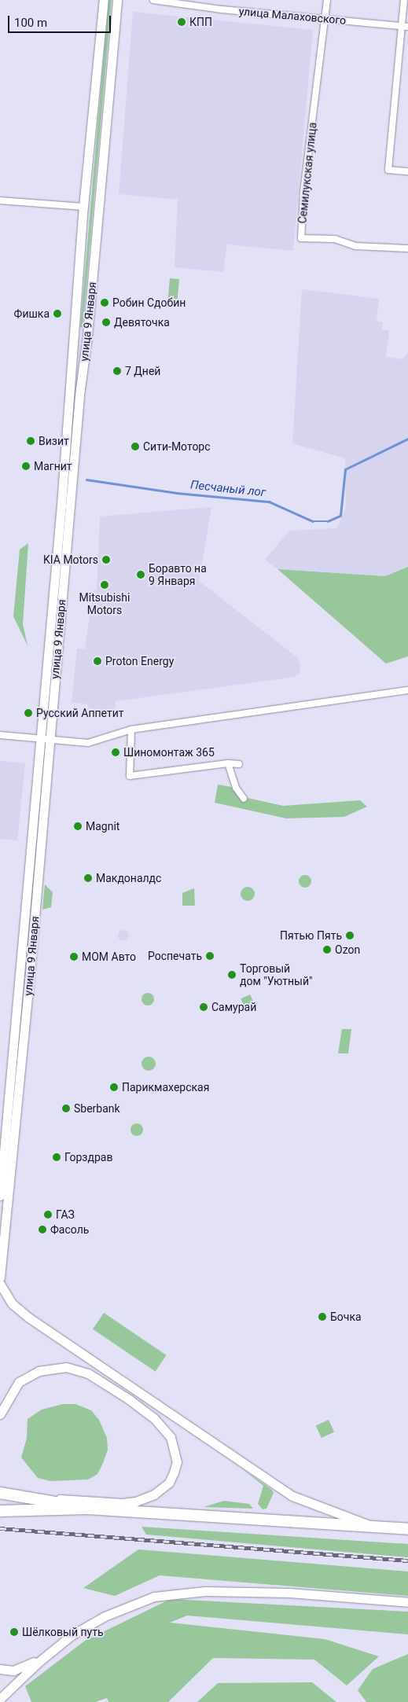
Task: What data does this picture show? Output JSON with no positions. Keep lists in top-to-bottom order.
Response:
{
  "streets": {
    "main road": ["улица 9 Января"],
    "street": ["улица Малаховского", "Семилукская улица"]
  },
  "crossings": [
    ["улица Малаховского", "Семилукская улица"]
  ],
  "water": ["Песчаный лог"],
  "places": [
    "КПП",
    "Робин Сдобин",
    "Фишка",
    "Девяточка",
    "7 Дней",
    "Визит",
    "Сити-Моторс",
    "Магнит",
    "KIA Motors",
    "Боравто на 9 Января",
    "Mitsubishi Motors",
    "Proton Energy",
    "Русский Аппетит",
    "Шиномонтаж 365",
    "Magnit",
    "Макдоналдс",
    "Пятью Пять",
    "Ozon",
    "Роспечать",
    "МОМ Авто",
    "Торговый дом \"Уютный\"",
    "Самурай",
    "Парикмахерская",
    "Sberbank",
    "Горздрав",
    "ГАЗ",
    "Фасоль",
    "Бочка",
    "Шёлковый путь"
  ],
  "scale_bar": "100 m"
}
